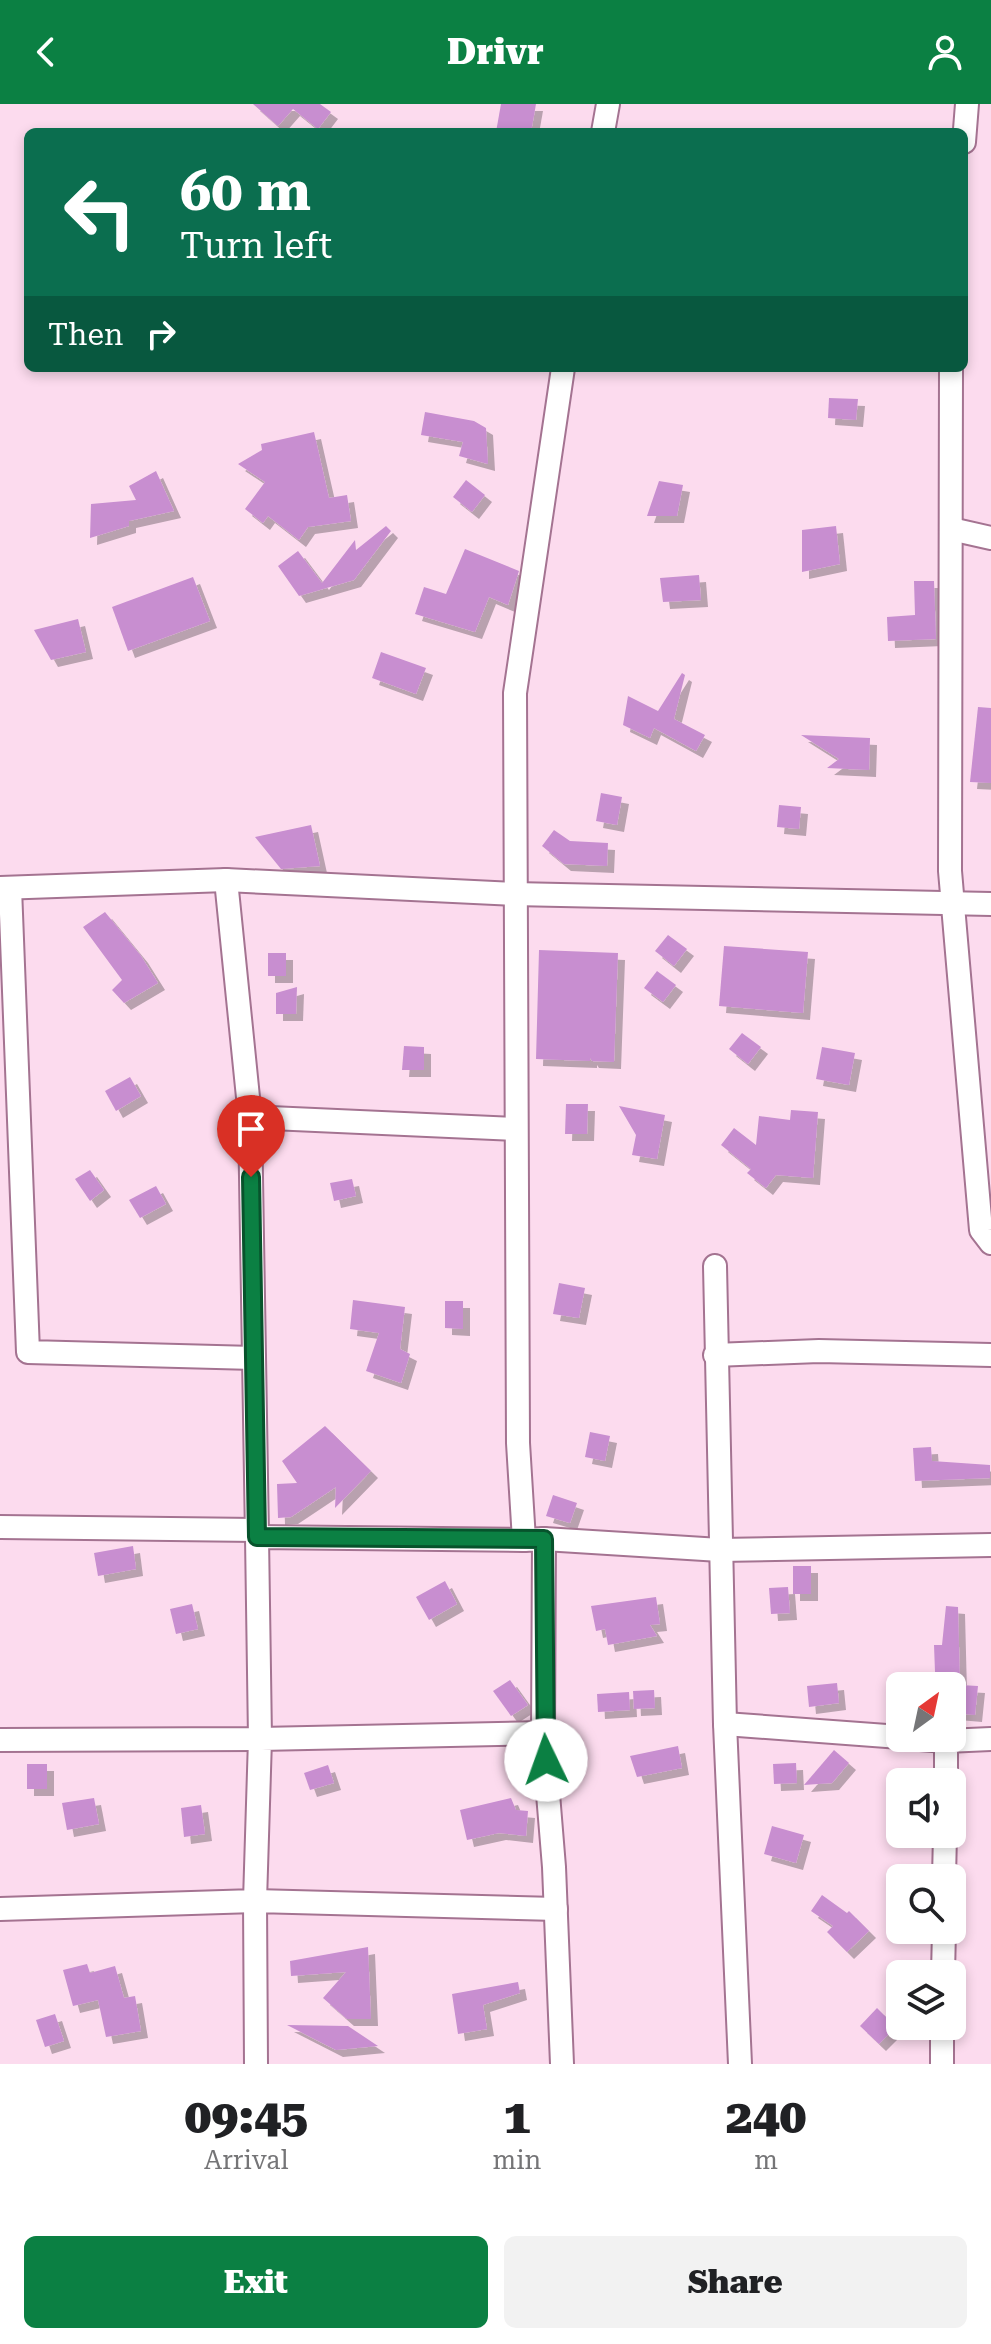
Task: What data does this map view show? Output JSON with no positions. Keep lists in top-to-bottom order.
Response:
{
  "north": "top right",
  "page": {
    "header": "Drivr",
    "turn": ["60 m", "Turn left"],
    "then": "Then",
    "eta": [
      "09:45",
      "Arrival",
      "1",
      "min",
      "240",
      "m"
    ],
    "buttons": ["Exit", "Share"]
  }
}
